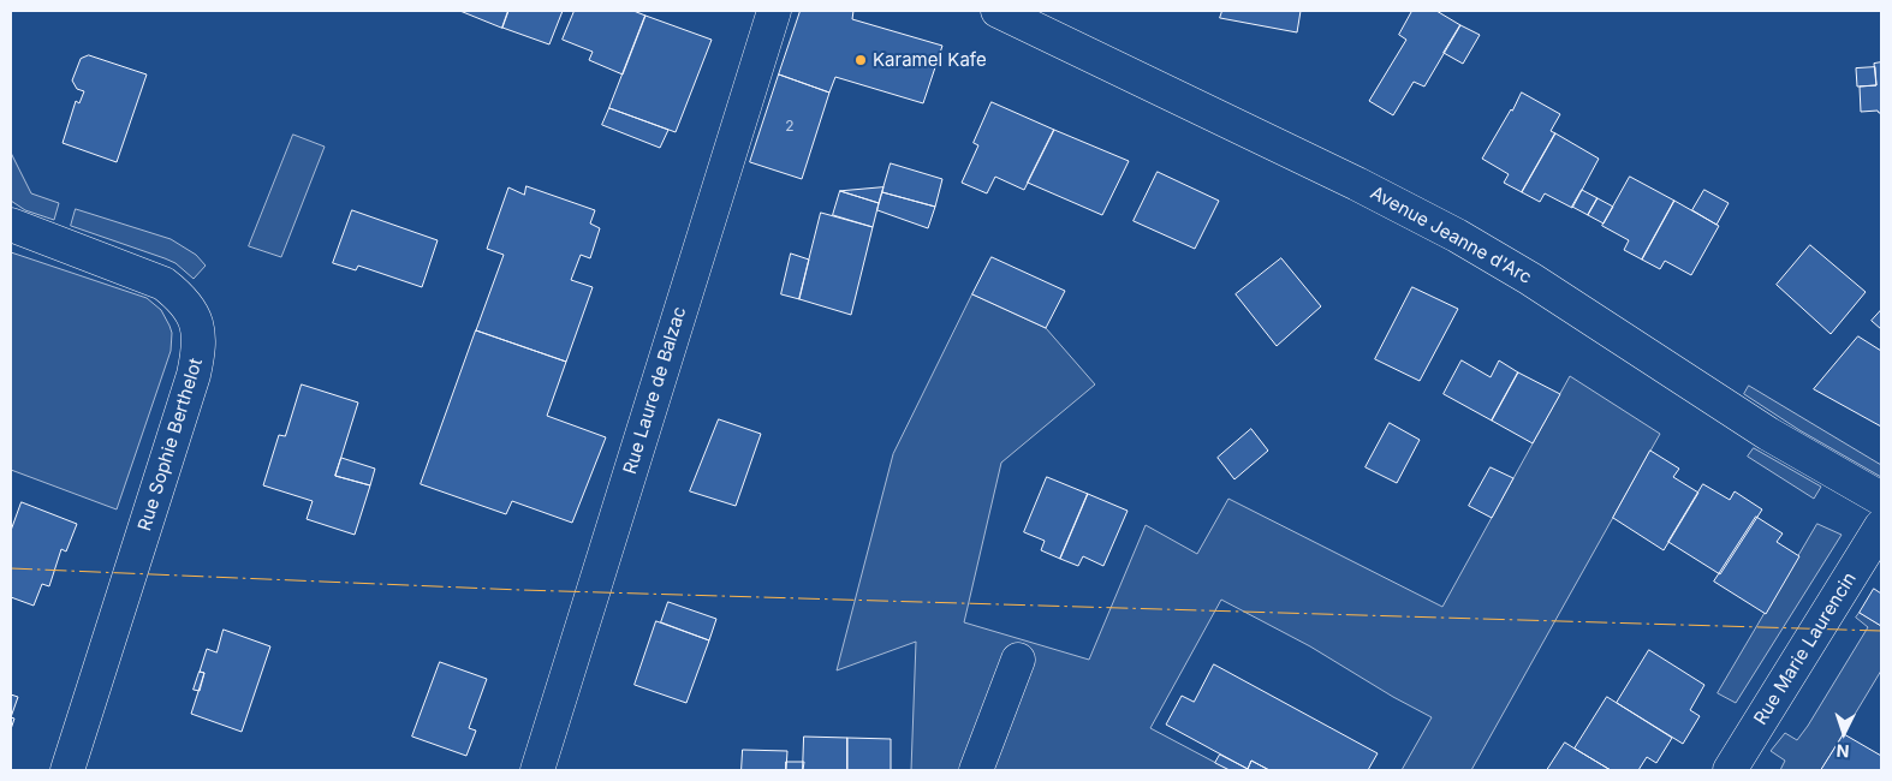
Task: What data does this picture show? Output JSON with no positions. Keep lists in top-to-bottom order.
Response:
{
  "streets": {
    "street": [
      "Avenue Jeanne d'Arc",
      "Rue Laure de Balzac",
      "Rue Sophie Berthelot",
      "Rue Marie Laurencin"
    ]
  },
  "places": ["Karamel Kafe"],
  "house_numbers": ["2"],
  "north": "bottom"
}
